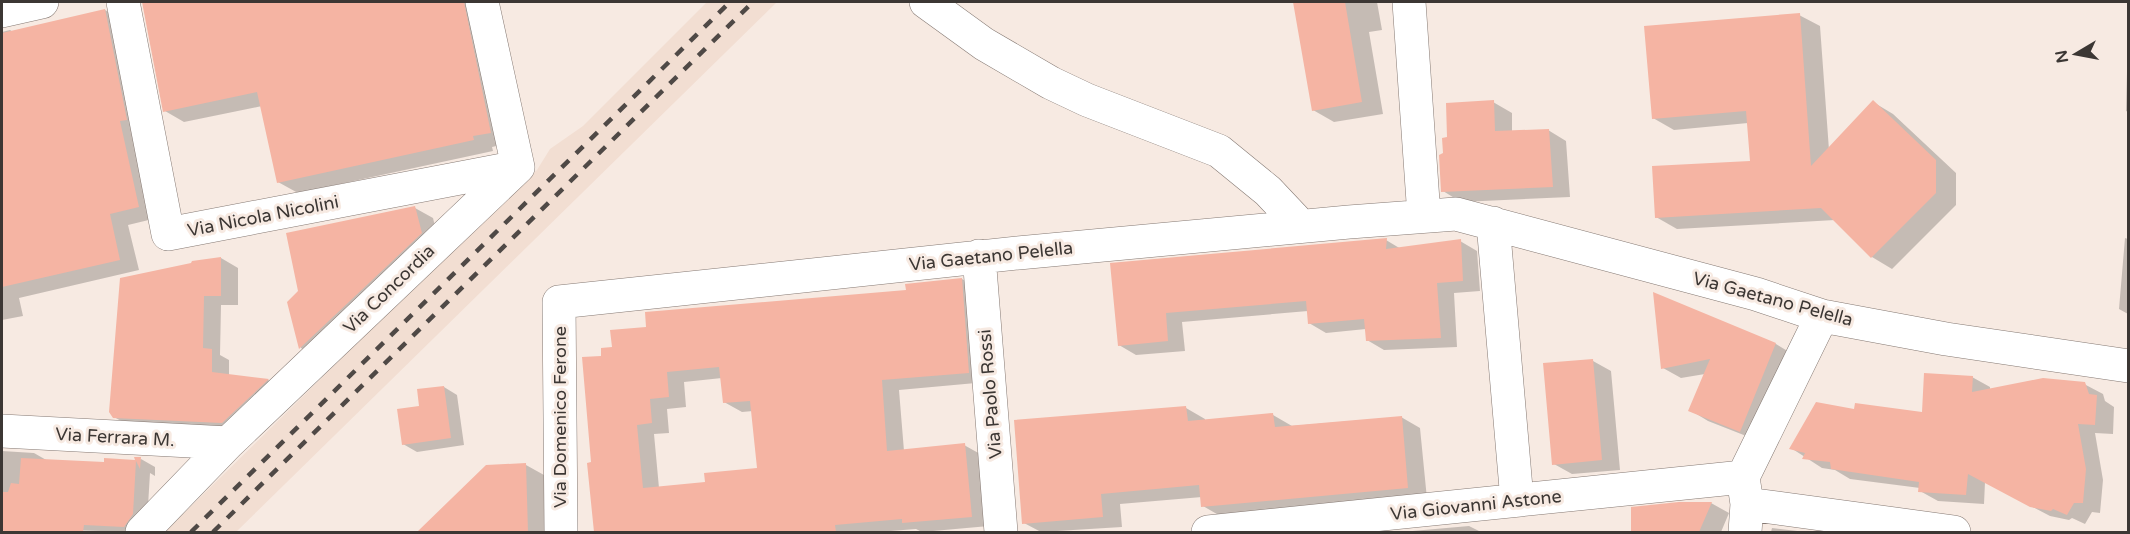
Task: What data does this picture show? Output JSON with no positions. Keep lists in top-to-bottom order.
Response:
{
  "streets": {
    "street": [
      "Via Nicola Nicolini",
      "Via Gaetano Pelella",
      "Via Concordia",
      "Via Paolo Rossi",
      "Via Domenico Ferone",
      "Via Ferrara M.",
      "Via Giovanni Astone"
    ]
  },
  "crossings": [
    ["Via Nicola Nicolini", "Via Concordia"],
    ["Via Gaetano Pelella", "Via Paolo Rossi"],
    ["Via Gaetano Pelella", "Via Domenico Ferone"],
    ["Via Concordia", "Via Ferrara M."]
  ],
  "north": "left"
}
